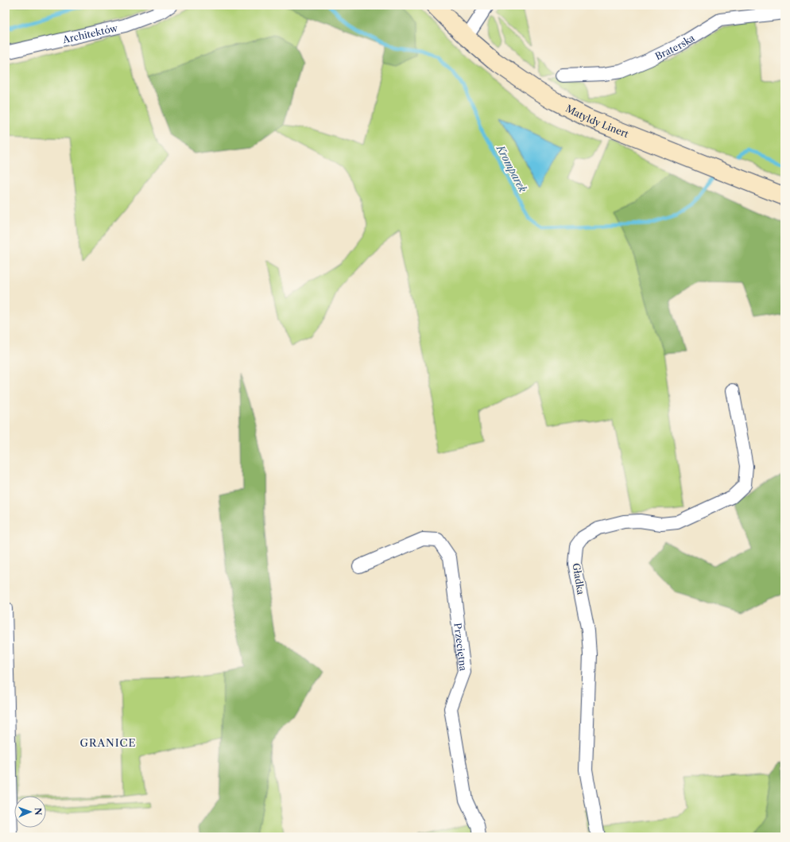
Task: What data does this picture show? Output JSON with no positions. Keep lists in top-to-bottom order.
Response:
{
  "streets": {
    "street": [
      "Architektów",
      "Braterska",
      "Matyldy Linert",
      "Gładka",
      "Przeciętna"
    ]
  },
  "districts": ["GRANICE"],
  "water": ["Kromparek"],
  "north": "right"
}
